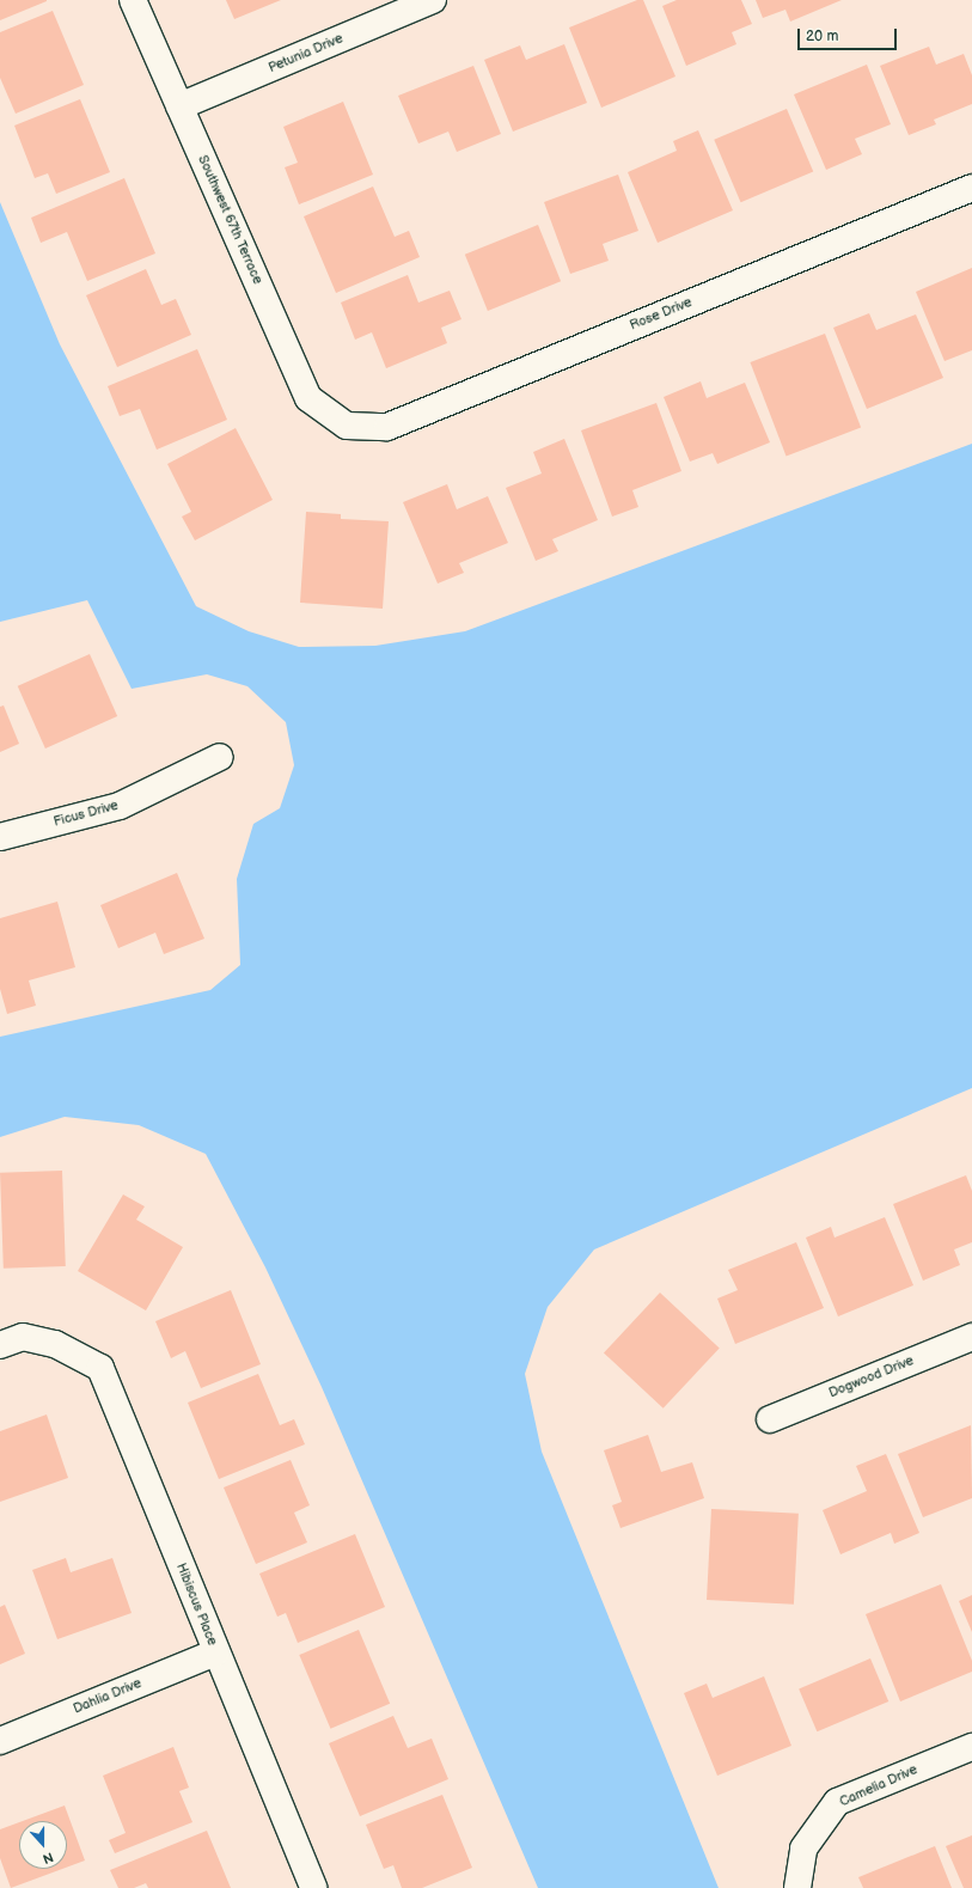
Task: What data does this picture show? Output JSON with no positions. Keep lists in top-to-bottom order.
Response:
{
  "streets": {
    "street": [
      "Petunia Drive",
      "Southwest 67th Terrace",
      "Rose Drive",
      "Ficus Drive",
      "Dogwood Drive",
      "Hibiscus Place",
      "Dahlia Drive",
      "Camelia Drive"
    ]
  },
  "crossings": [
    ["Petunia Drive", "Southwest 67th Terrace"],
    ["Southwest 67th Terrace", "Rose Drive"],
    ["Hibiscus Place", "Dahlia Drive"]
  ],
  "scale_bar": "20 m",
  "north": "bottom"
}
